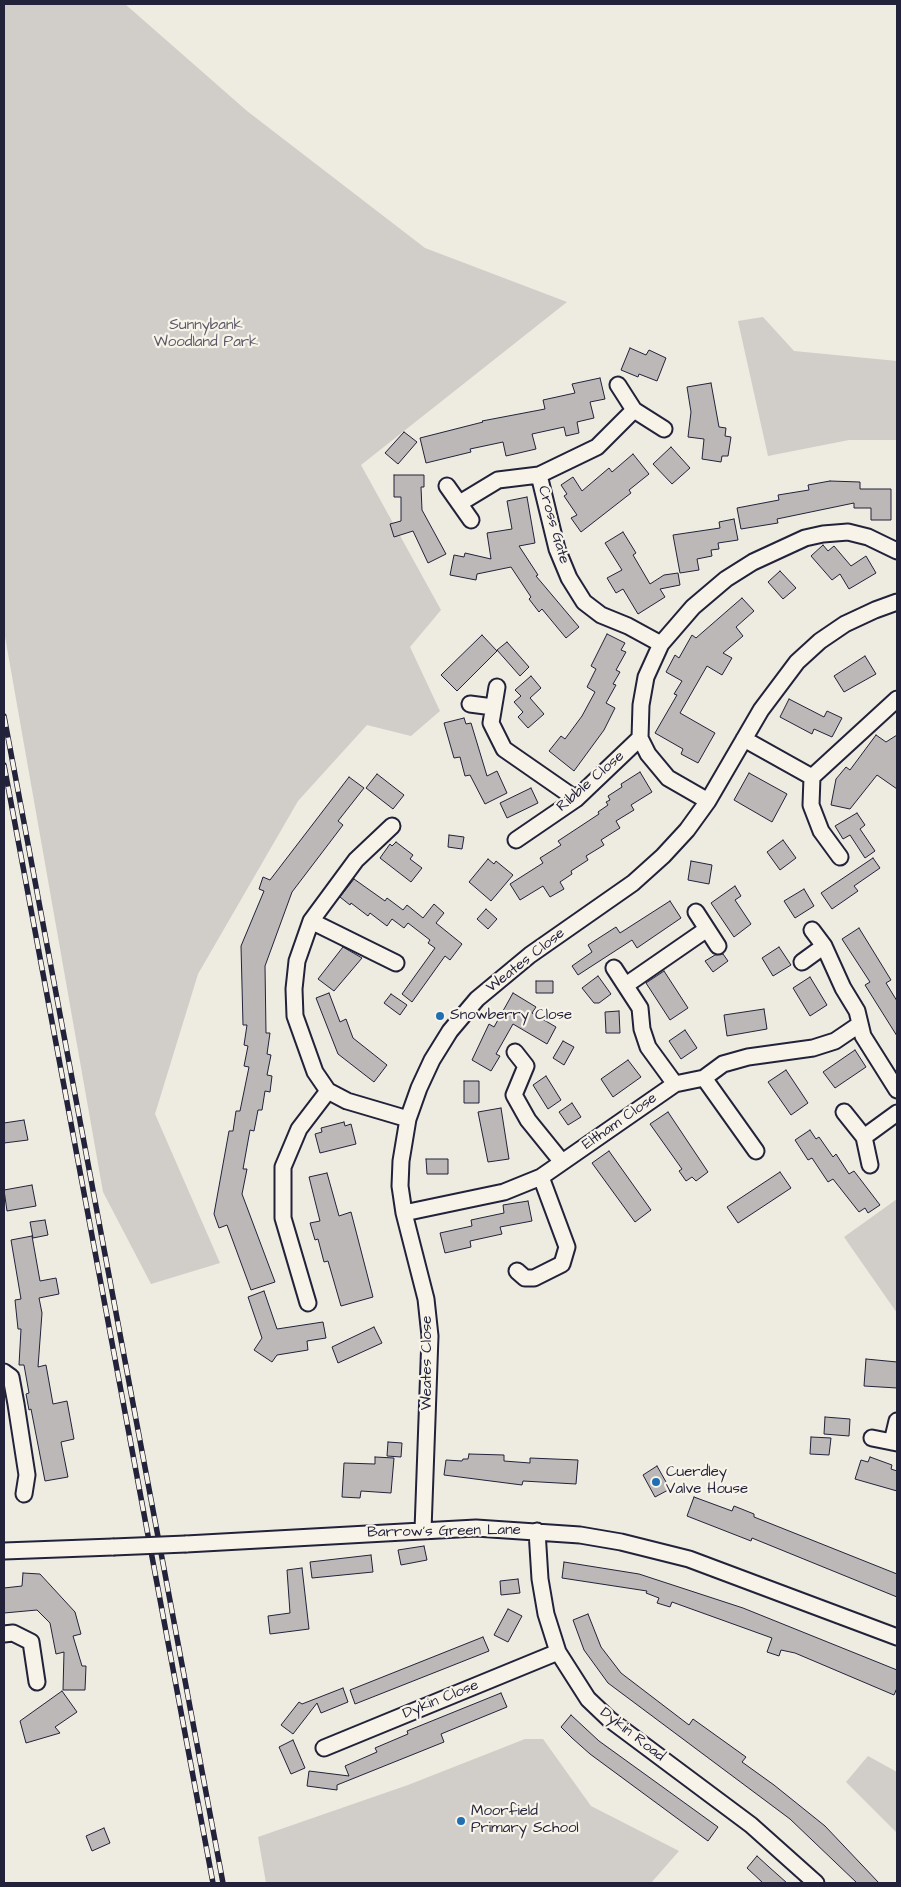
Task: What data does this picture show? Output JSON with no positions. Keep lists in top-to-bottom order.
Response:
{
  "streets": {
    "street": [
      "Cross Gate",
      "Ribble Close",
      "Weates Close",
      "Eltham Close",
      "Barrow's Green Lane",
      "Dykin Close",
      "Dykin Road"
    ]
  },
  "crossings": [
    ["Weates Close", "Eltham Close"],
    ["Weates Close", "Barrow's Green Lane"],
    ["Barrow's Green Lane", "Dykin Road"],
    ["Dykin Close", "Dykin Road"]
  ],
  "parks": ["Sunnybank Woodland Park"],
  "places": ["Snowberry Close", "Cuerdley Valve House", "Moorfield Primary School"]
}
